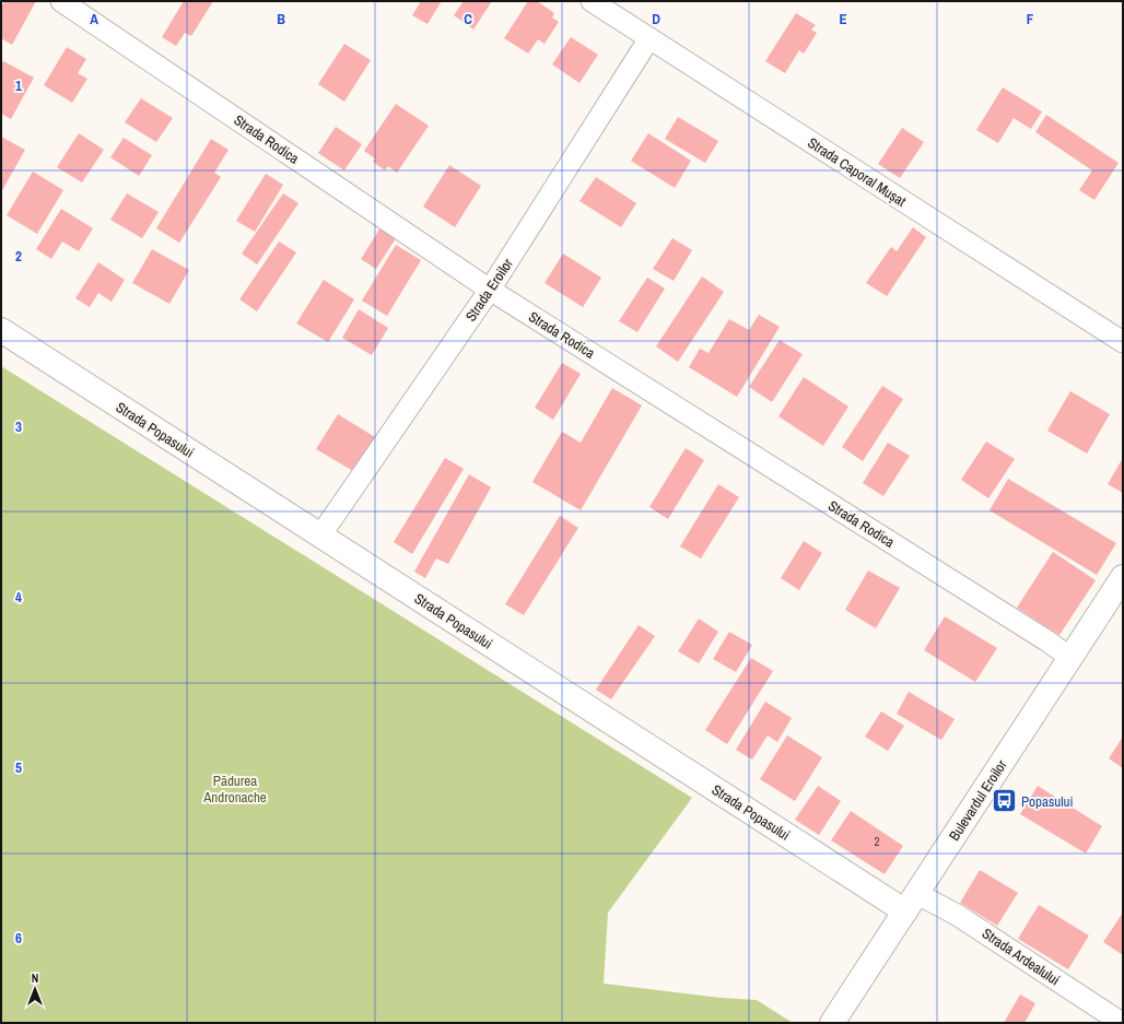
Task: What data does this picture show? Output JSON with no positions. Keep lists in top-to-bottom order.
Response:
{
  "streets": {
    "street": [
      "Strada Rodica",
      "Strada Caporal Mușat",
      "Strada Eroilor",
      "Strada Popasului",
      "Bulevardul Eroilor",
      "Strada Ardealului"
    ]
  },
  "crossings": [
    ["Strada Rodica", "Strada Eroilor"],
    ["Strada Rodica", "Bulevardul Eroilor"],
    ["Strada Caporal Mușat", "Strada Eroilor"],
    ["Strada Eroilor", "Strada Popasului"],
    ["Strada Popasului", "Bulevardul Eroilor"],
    ["Strada Popasului", "Strada Ardealului"],
    ["Bulevardul Eroilor", "Strada Ardealului"]
  ],
  "parks": ["Pădurea Andronache"],
  "places": {
    "bus stop": ["Popasului"]
  },
  "house_numbers": ["2"],
  "north": "top",
  "grid": {
    "columns": [
      "A",
      "B",
      "C",
      "D",
      "E",
      "F"
    ],
    "rows": [
      "1",
      "2",
      "3",
      "4",
      "5",
      "6"
    ]
  }
}
